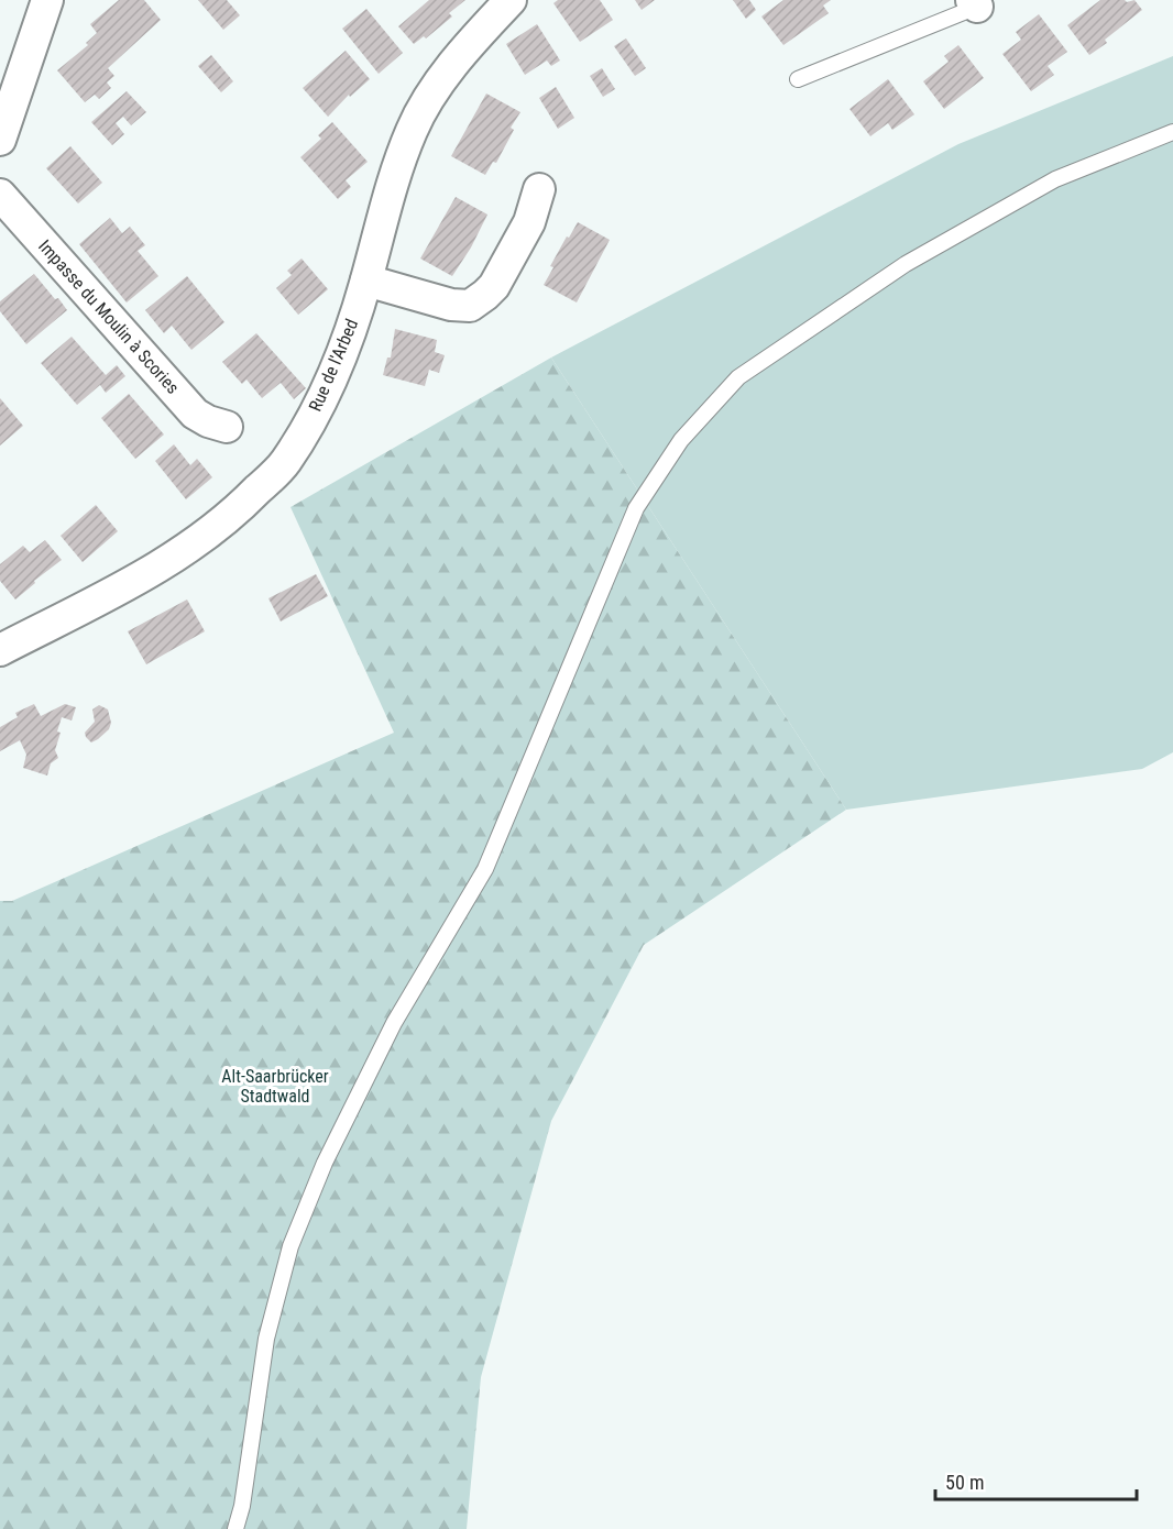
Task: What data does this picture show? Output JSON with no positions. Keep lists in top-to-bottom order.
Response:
{
  "streets": {
    "street": ["Impasse du Moulin à Scories", "Rue de l'Arbed"]
  },
  "parks": ["Alt-Saarbrücker Stadtwald"],
  "scale_bar": "50 m"
}
